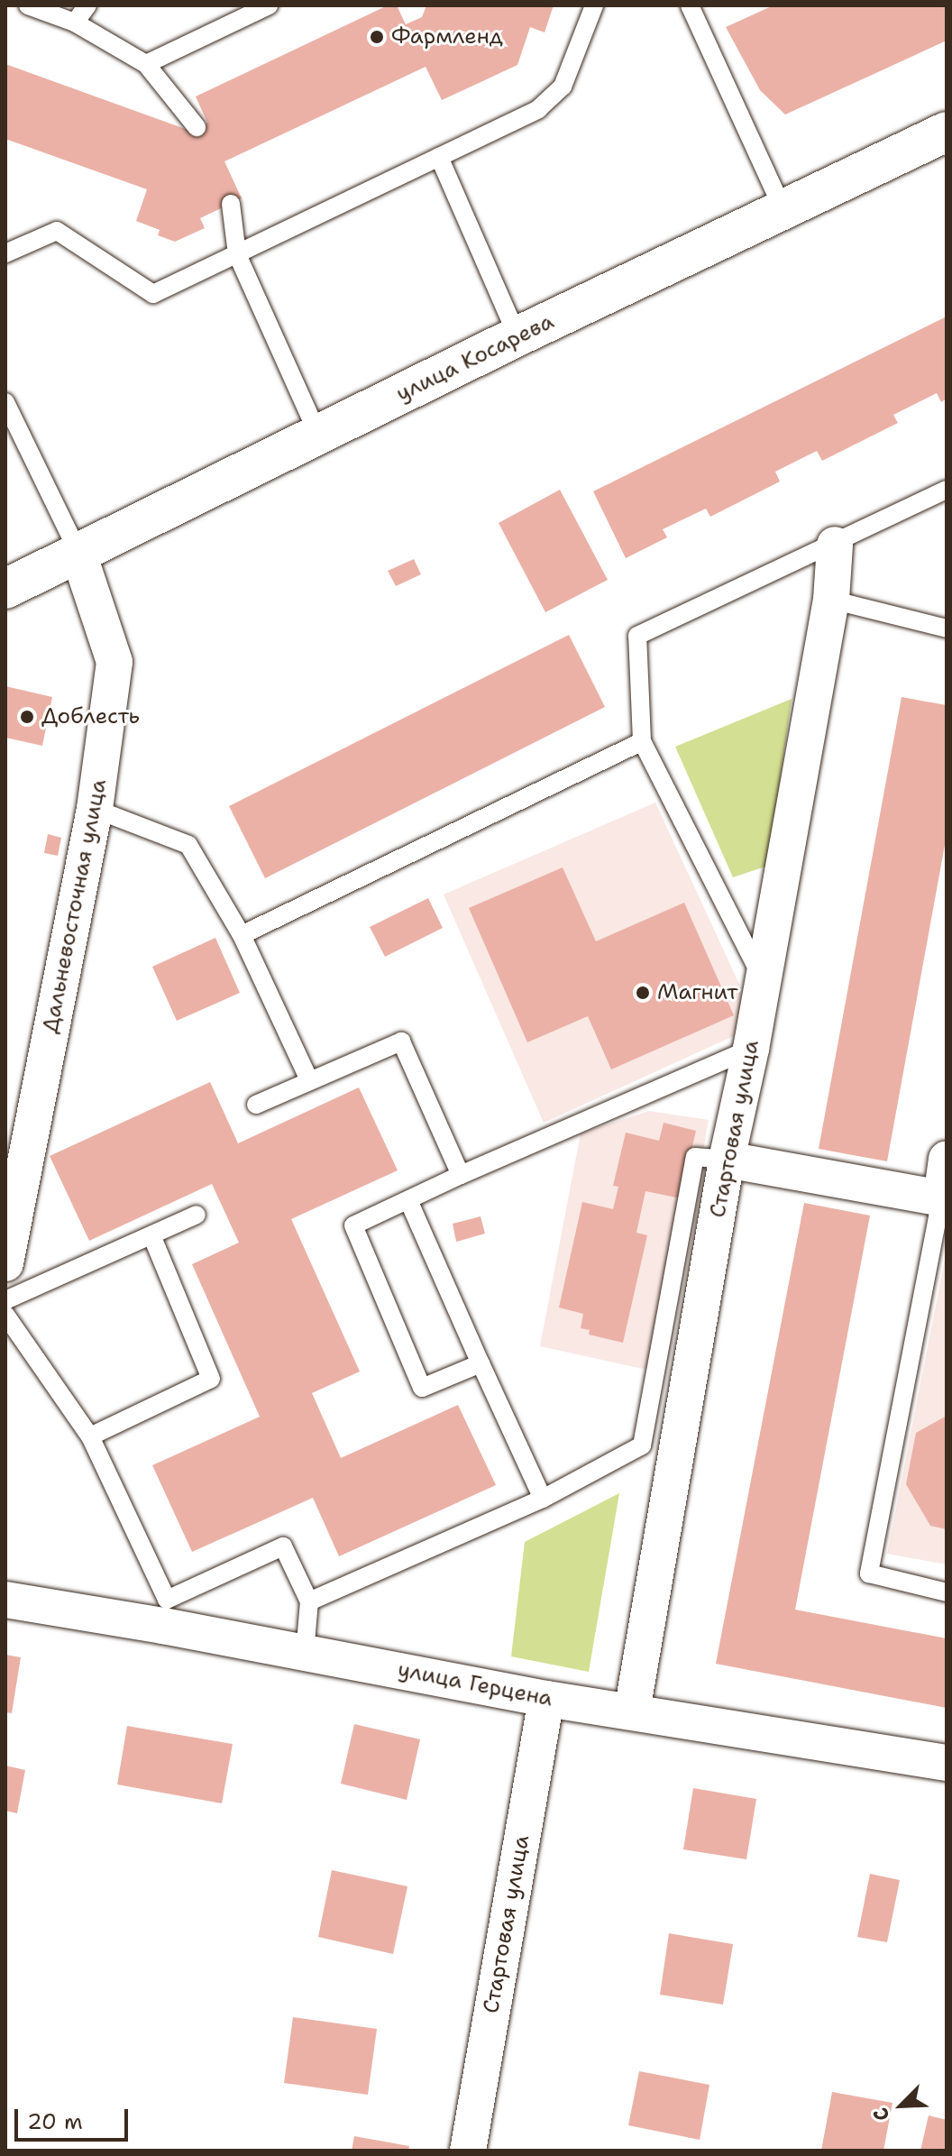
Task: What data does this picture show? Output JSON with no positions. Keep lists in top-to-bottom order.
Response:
{
  "streets": {
    "street": [
      "улица Косарева",
      "Дальневосточная улица",
      "Стартовая улица",
      "улица Герцена"
    ]
  },
  "crossings": [
    ["улица Косарева", "Дальневосточная улица"],
    ["Стартовая улица", "улица Герцена"]
  ],
  "places": ["Фармленд", "Доблесть", "Магнит"],
  "scale_bar": "20 m",
  "north": "bottom left"
}
